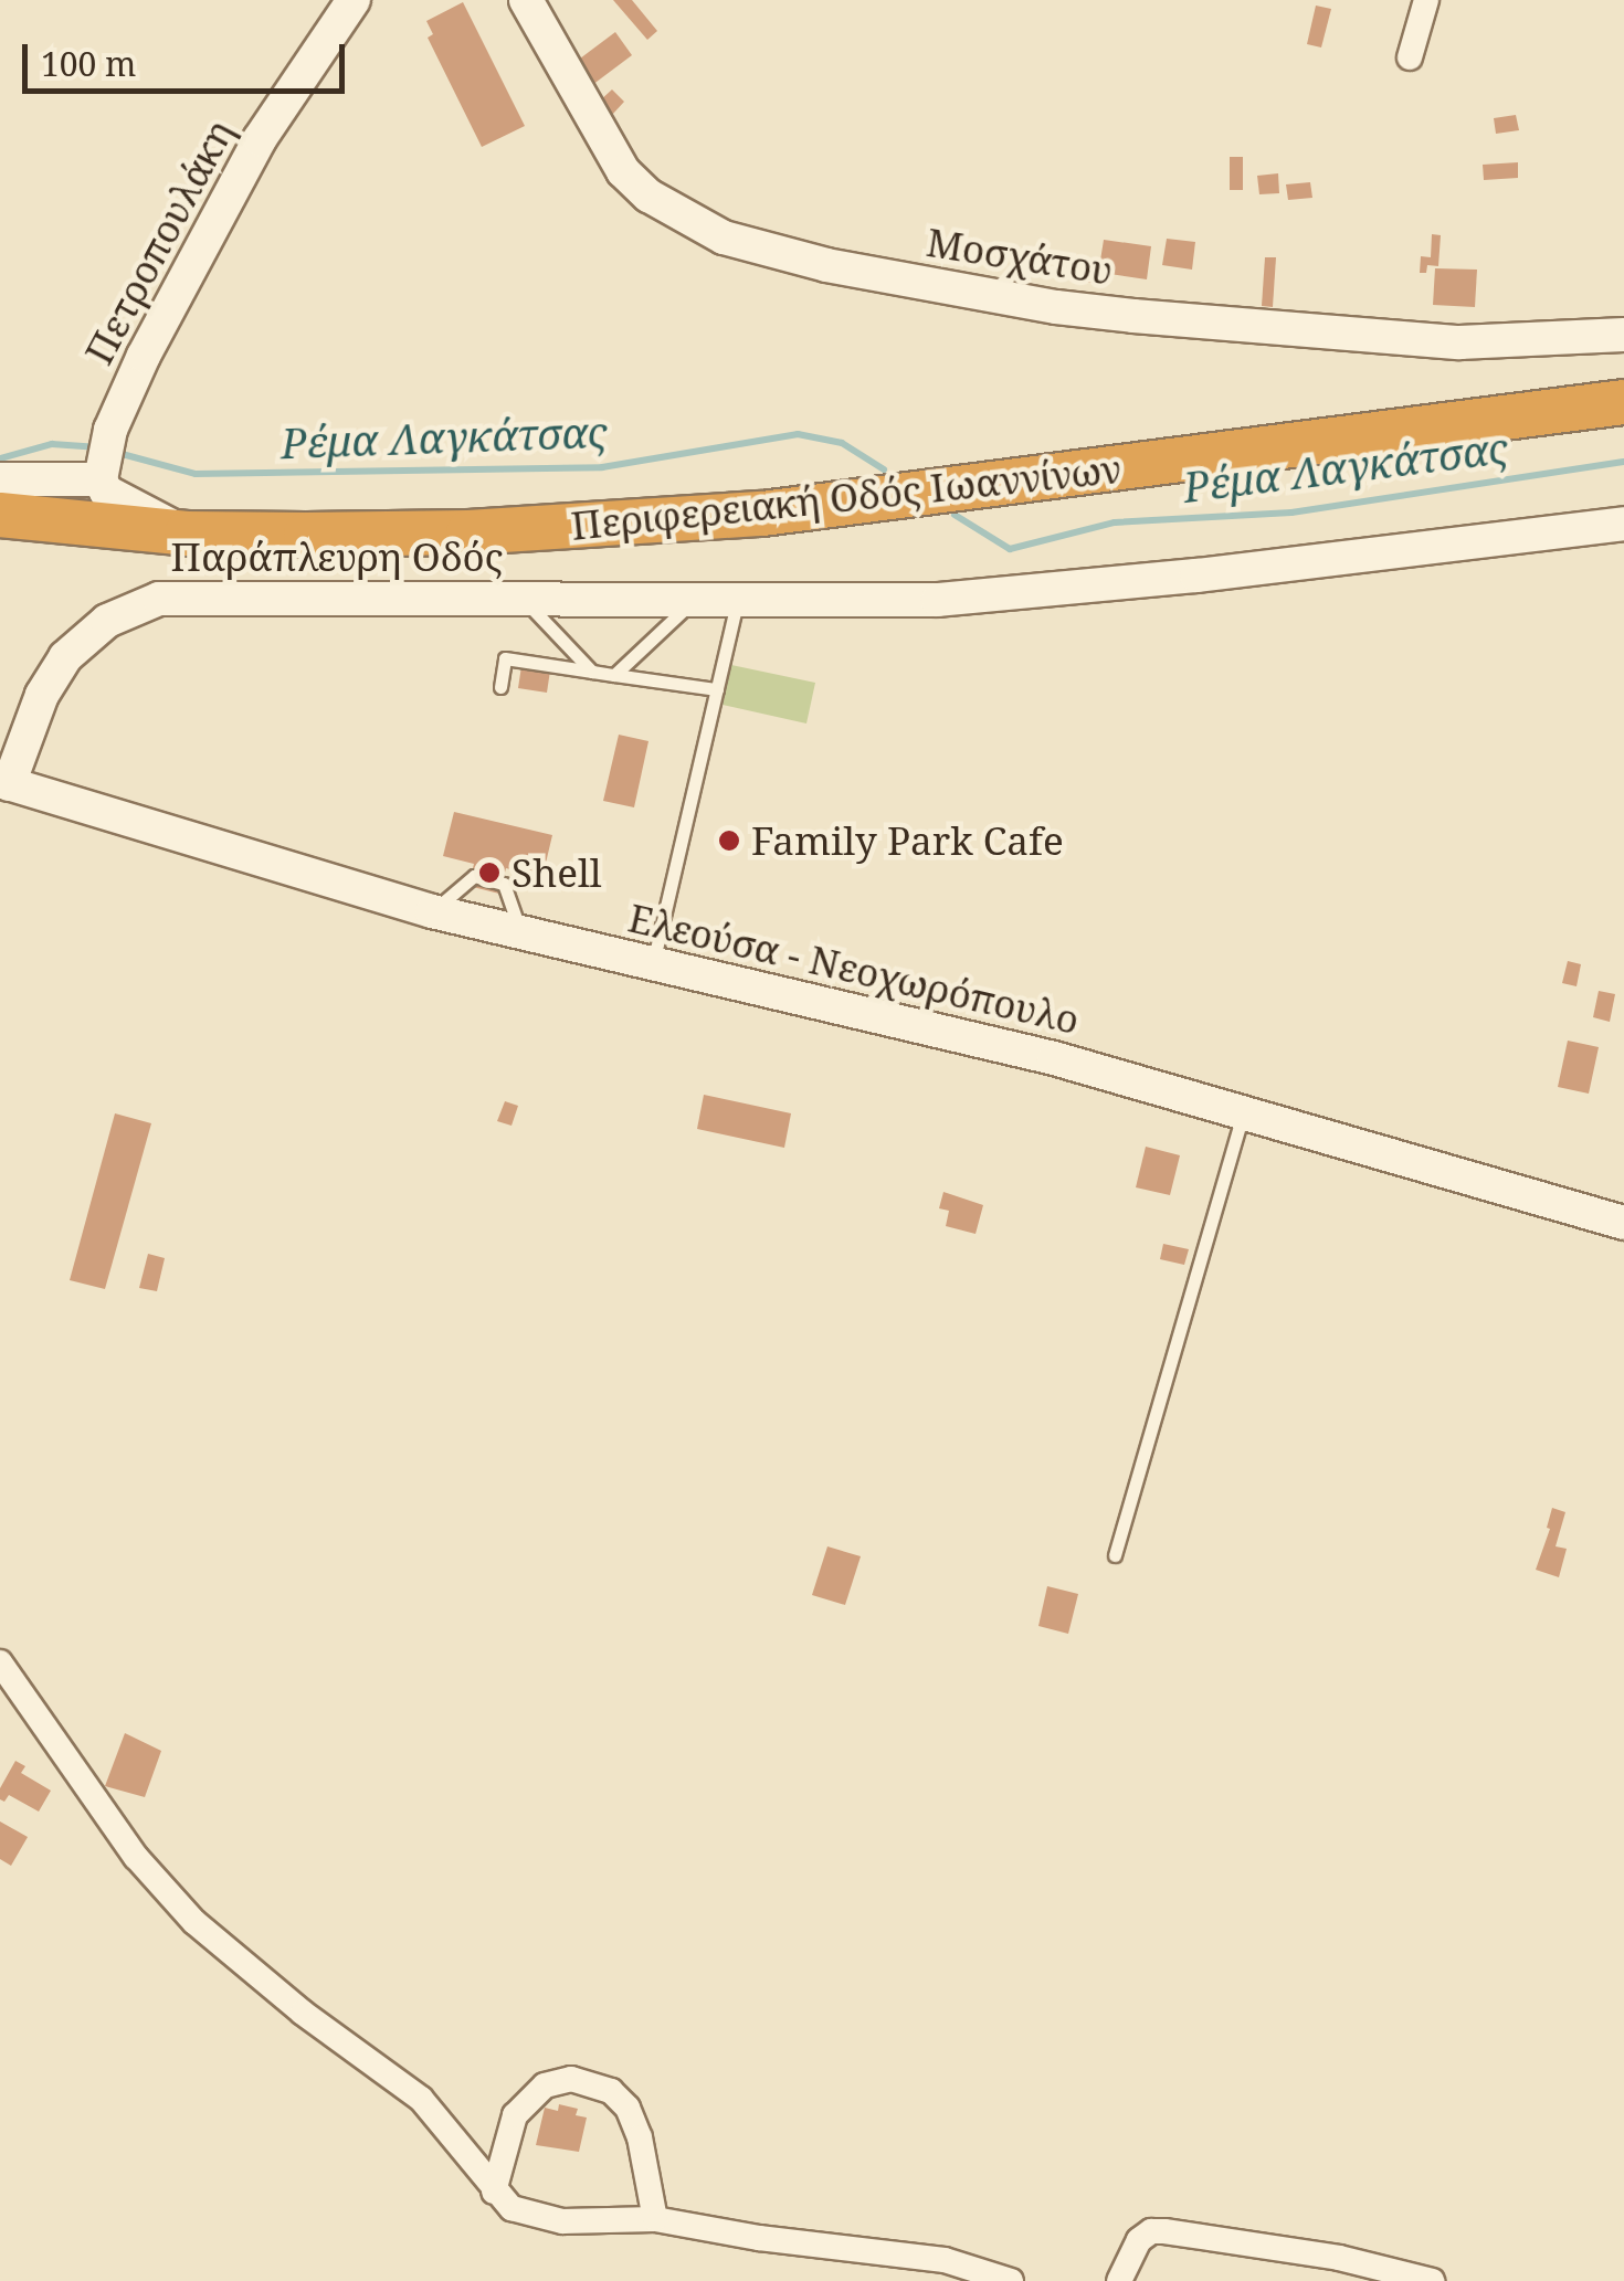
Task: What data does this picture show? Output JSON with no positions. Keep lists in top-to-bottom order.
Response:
{
  "streets": {
    "highway": ["Περιφερειακή Οδός Ιωαννίνων"],
    "street": [
      "Πετροπουλάκη",
      "Μοσχάτου",
      "Παράπλευρη Οδός",
      "Ελεούσα - Νεοχωρόπουλο"
    ]
  },
  "crossings": [
    ["Παράπλευρη Οδός", "Ελεούσα - Νεοχωρόπουλο"]
  ],
  "water": ["Ρέμα Λαγκάτσας"],
  "places": ["Family Park Cafe", "Shell"],
  "scale_bar": "100 m"
}
